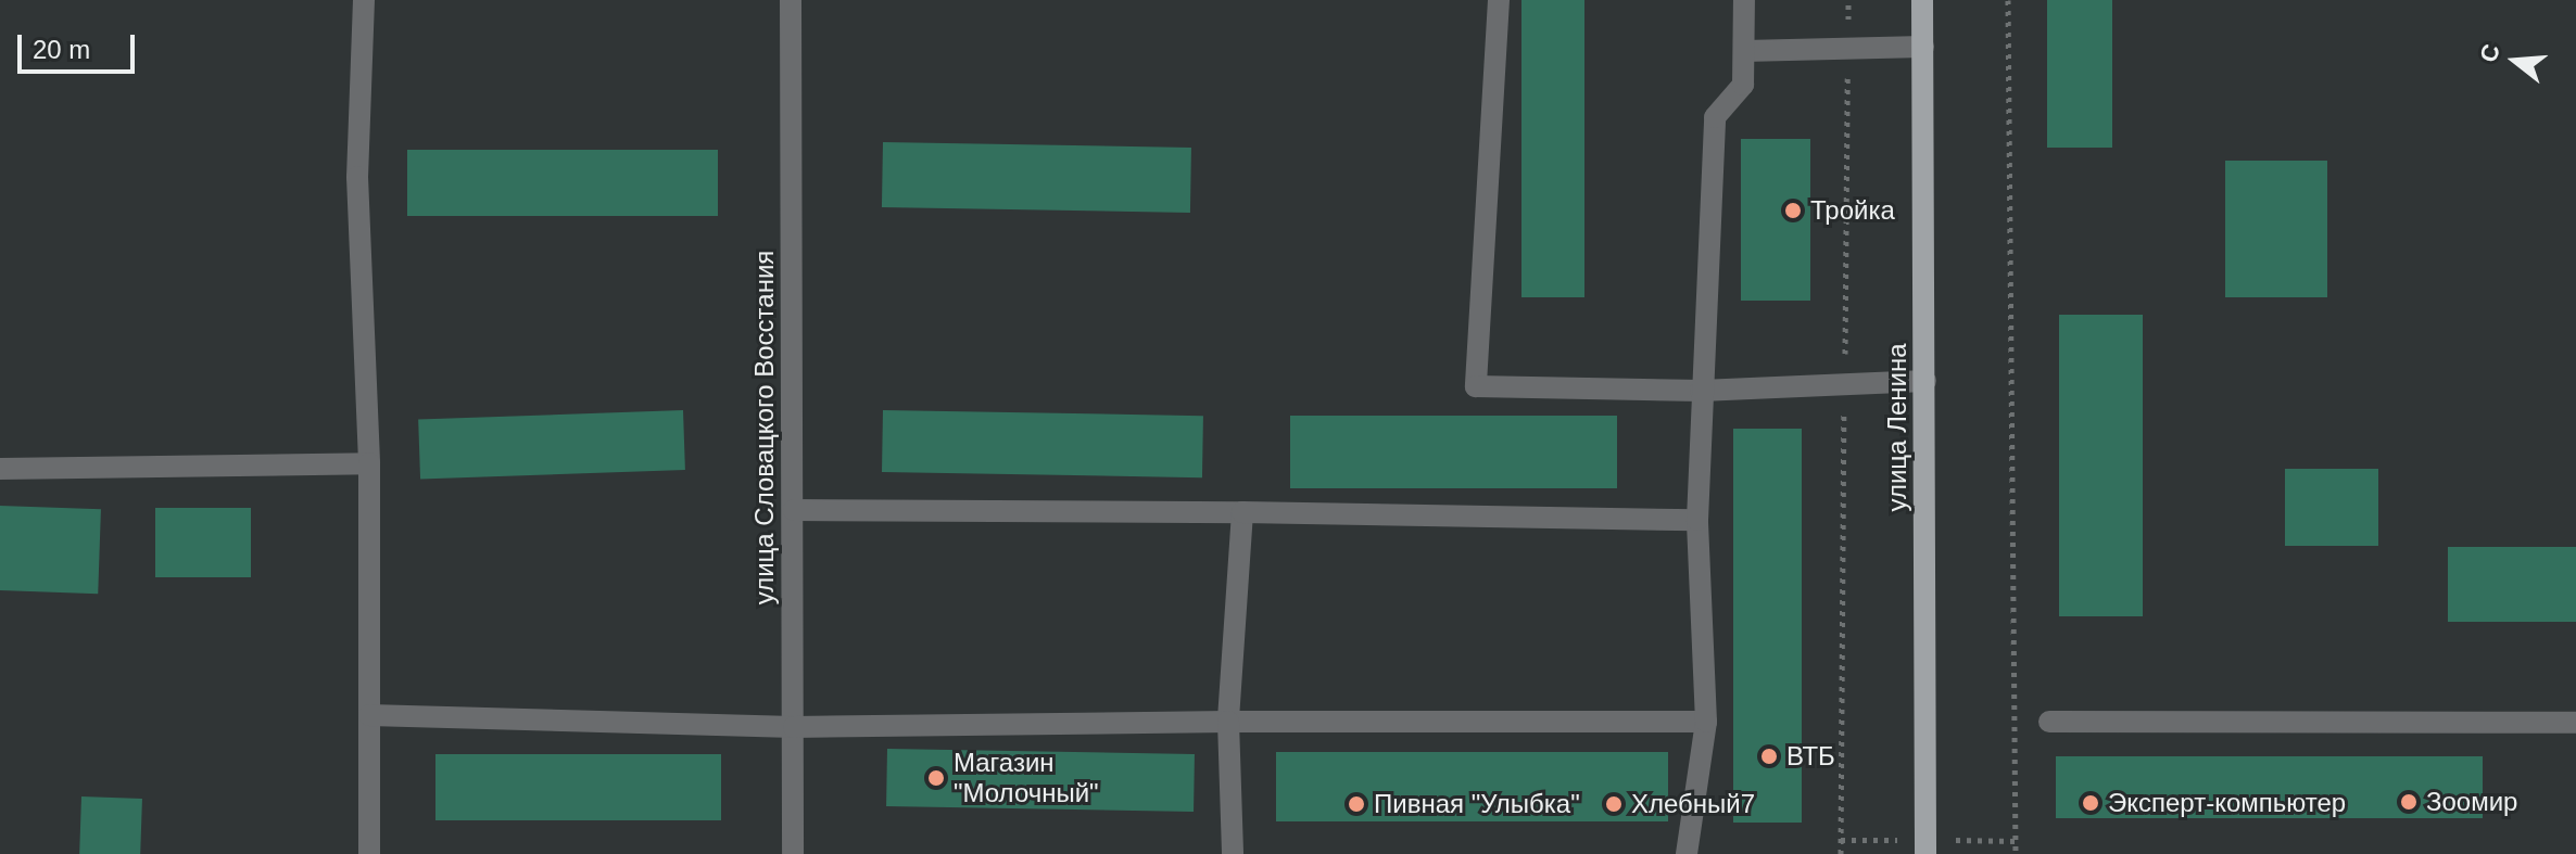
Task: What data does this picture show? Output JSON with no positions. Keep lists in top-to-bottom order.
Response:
{
  "streets": {
    "main road": ["улица Ленина"],
    "street": ["улица Словацкого Восстания"]
  },
  "places": [
    "Тройка",
    "ВТБ",
    "Магазин \"Молочный\"",
    "Зоомир",
    "Эксперт-компьютер",
    "Пивная \"Улыбка\"",
    "Хлебный7"
  ],
  "scale_bar": "20 m",
  "north": "left"
}
